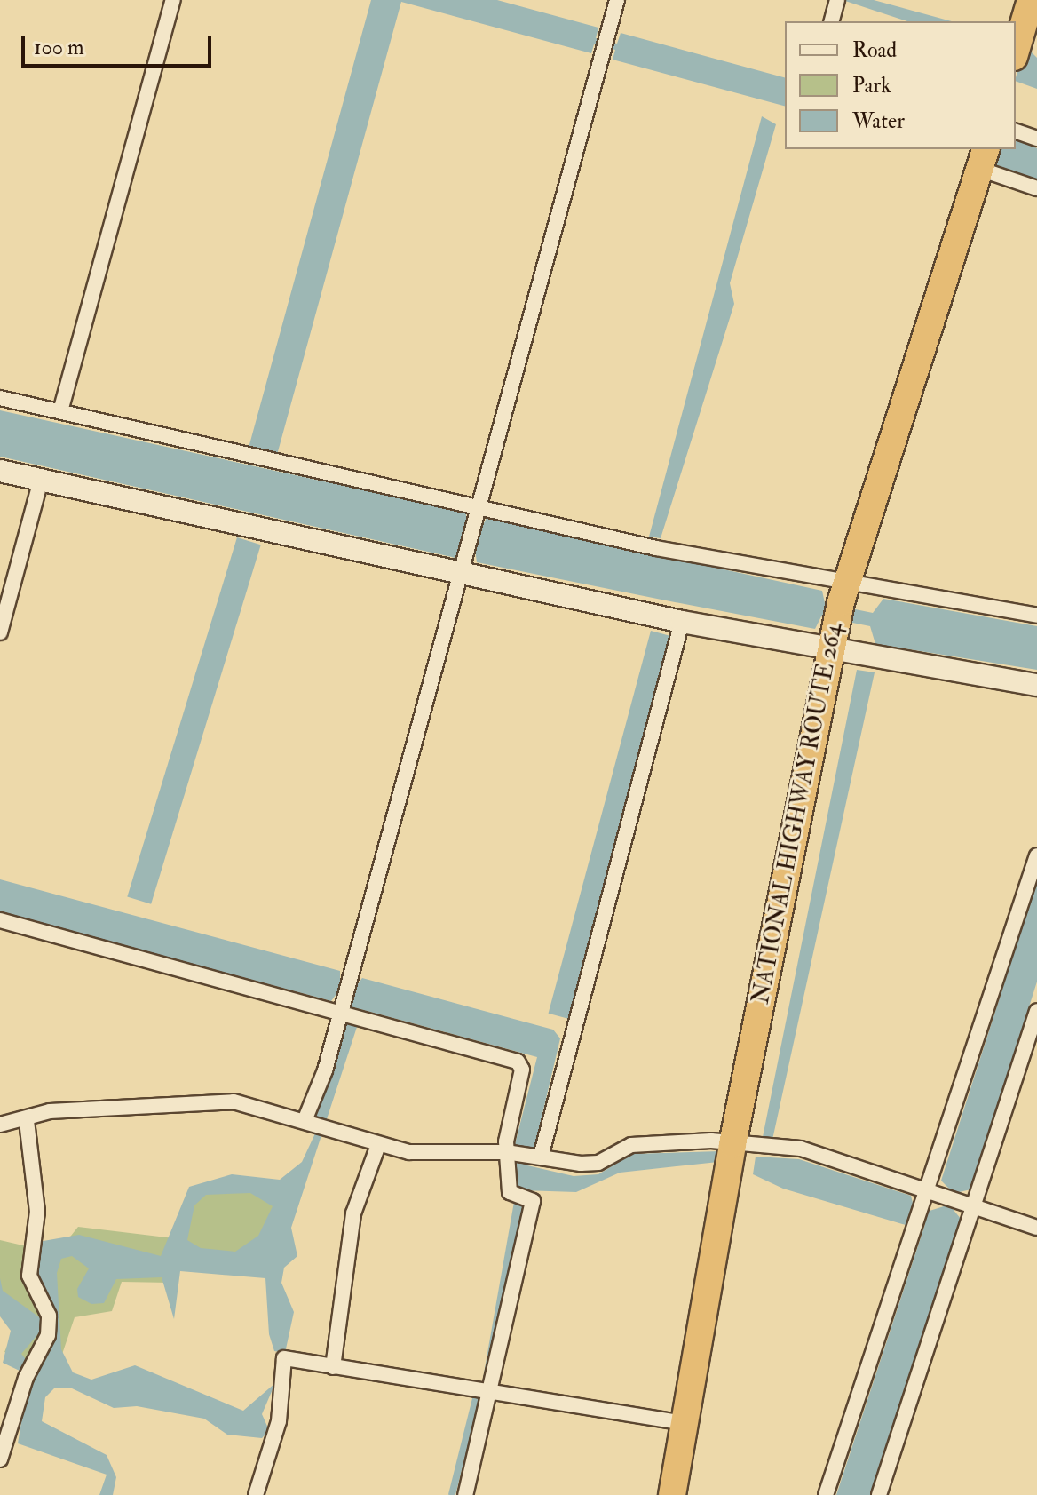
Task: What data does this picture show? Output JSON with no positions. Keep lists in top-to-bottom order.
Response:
{
  "streets": {
    "highway": ["NATIONAL HIGHWAY ROUTE 264"]
  },
  "legend": ["Road", "Park", "Water"],
  "scale_bar": "100 m"
}
